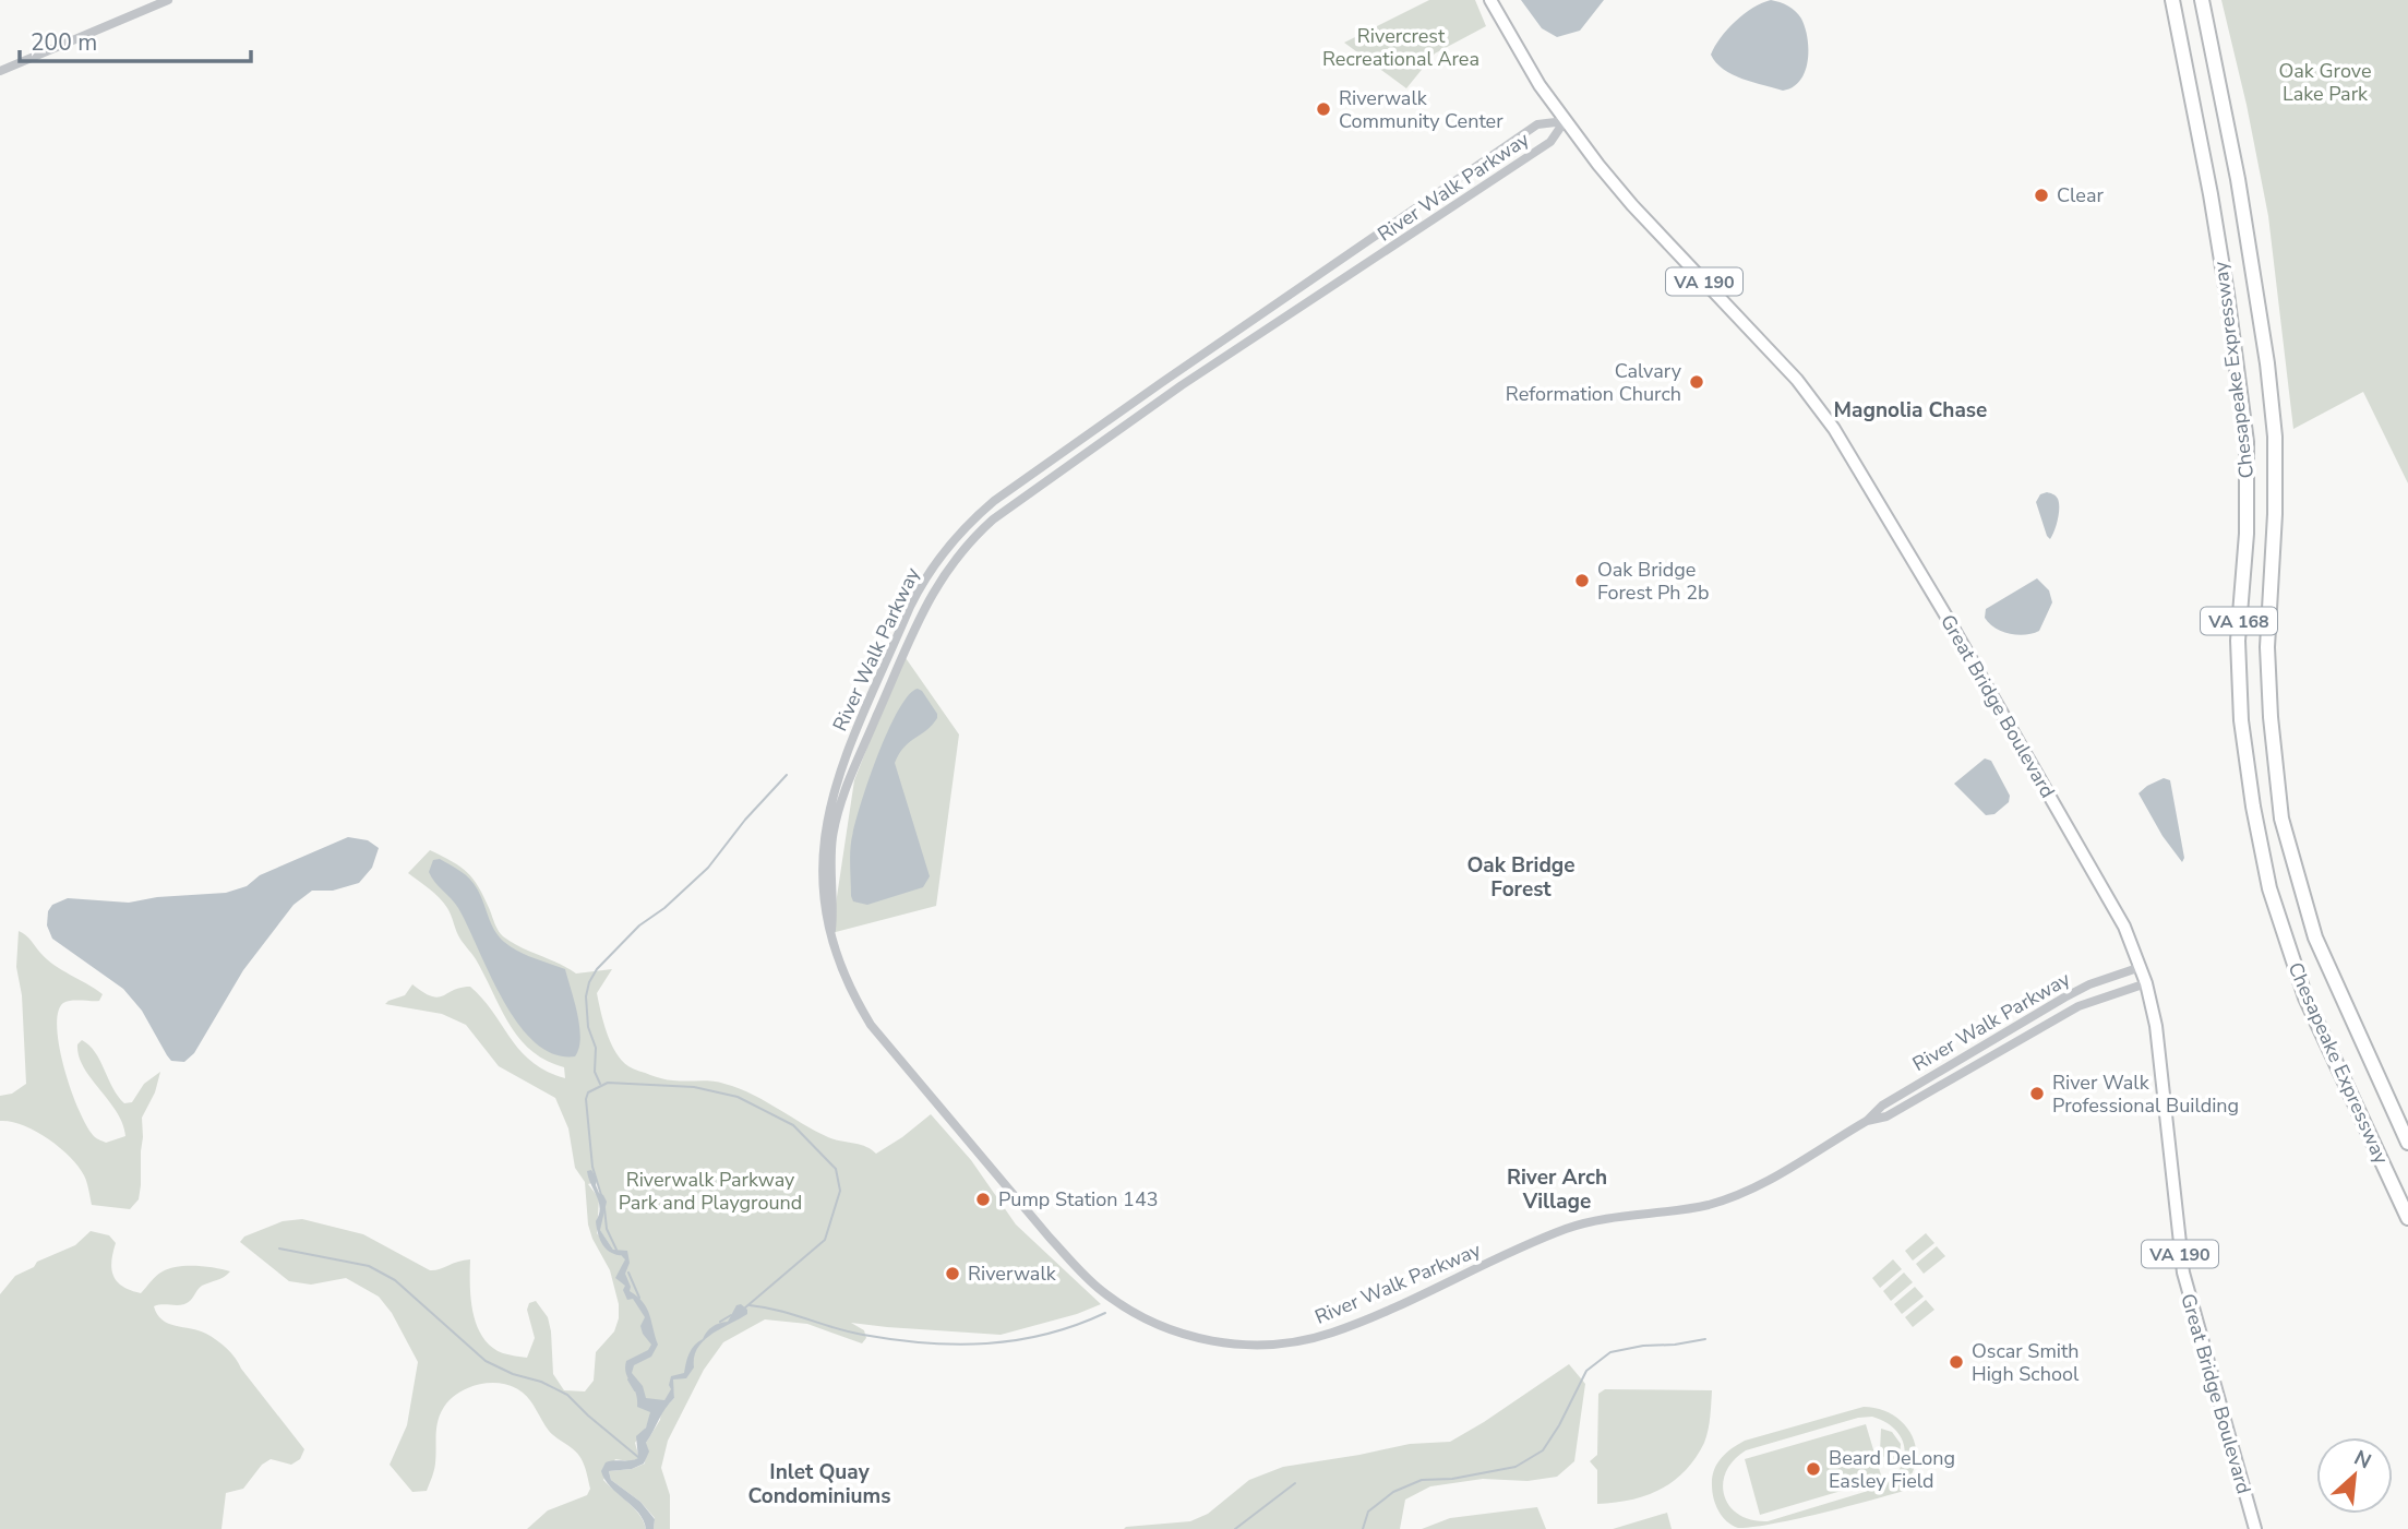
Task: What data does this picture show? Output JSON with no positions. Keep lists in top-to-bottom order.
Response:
{
  "streets": {
    "highway": ["Chesapeake Expressway", "VA 168"],
    "main road": ["VA 190", "Great Bridge Boulevard"],
    "street": ["River Walk Parkway"]
  },
  "crossings": [
    ["River Walk Parkway", "Great Bridge Boulevard"]
  ],
  "districts": [
    "Magnolia Chase",
    "Oak Bridge Forest",
    "River Arch Village",
    "Inlet Quay Condominiums"
  ],
  "parks": ["Rivercrest Recreational Area", "Oak Grove Lake Park", "Riverwalk Parkway Park and Playground"],
  "places": [
    "Riverwalk Community Center",
    "Clear",
    "Calvary Reformation Church",
    "Oak Bridge Forest Ph 2b",
    "River Walk Professional Building",
    "Pump Station 143",
    "Riverwalk",
    "Oscar Smith High School",
    "Beard DeLong Easley Field"
  ],
  "scale_bar": "200 m",
  "north": "top right"
}
